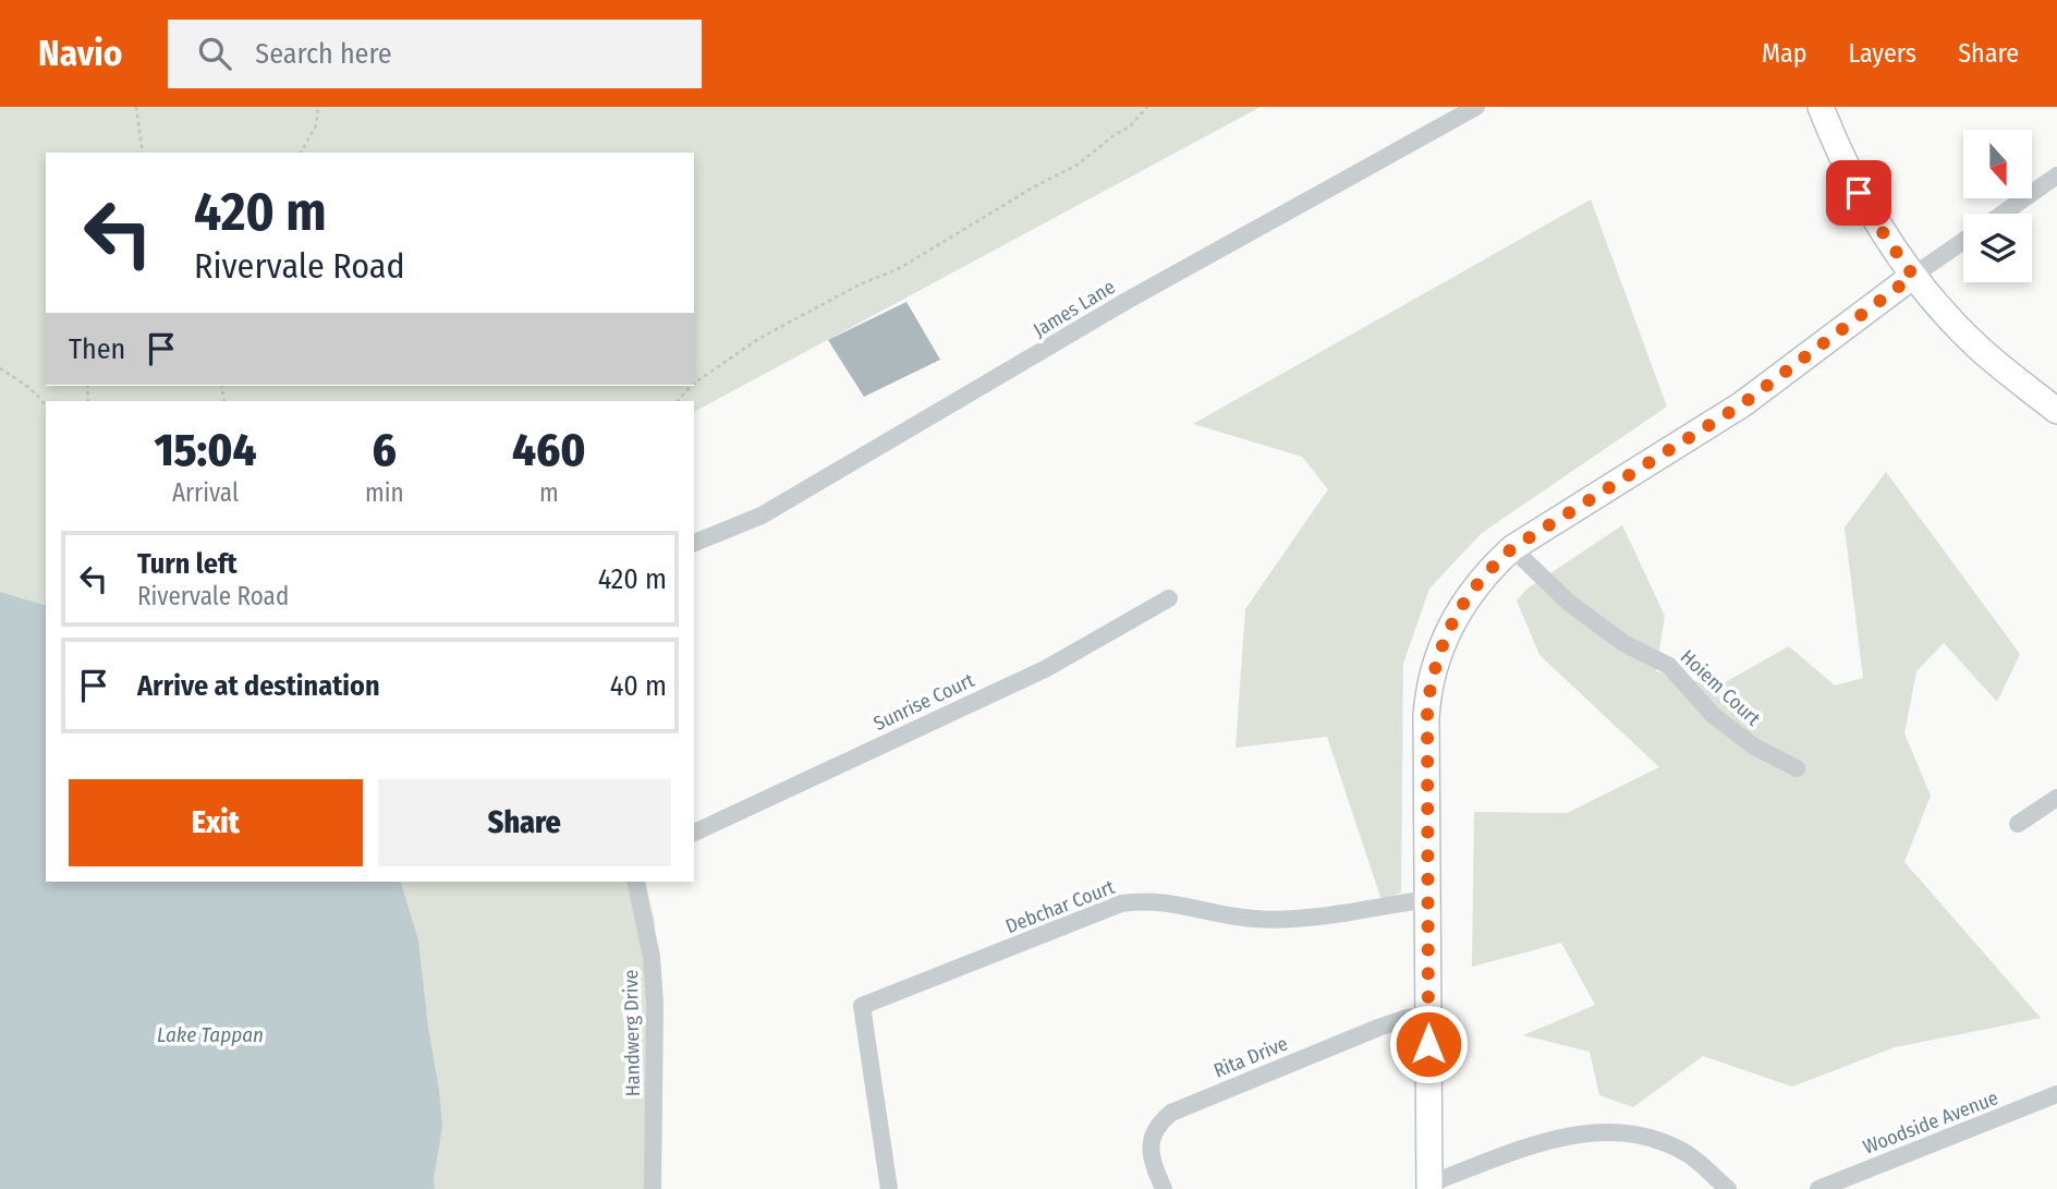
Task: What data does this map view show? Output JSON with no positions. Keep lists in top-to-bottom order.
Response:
{
  "streets": {
    "street": [
      "James Lane",
      "Hoiem Court",
      "Sunrise Court",
      "Debchar Court",
      "Handwerg Drive",
      "Rita Drive",
      "Woodside Avenue"
    ]
  },
  "water": ["Lake Tappan"],
  "north": "bottom",
  "page": {
    "header": "Navio",
    "search": "Search here",
    "nav": ["Map", "Layers", "Share"],
    "turn": ["420 m", "Rivervale Road"],
    "then": "Then",
    "eta": [
      "15:04",
      "Arrival",
      "6",
      "min",
      "460",
      "m"
    ],
    "list": [
      {
        "name": "Turn left",
        "note": "Rivervale Road",
        "value": "420 m"
      },
      {
        "name": "Arrive at destination",
        "value": "40 m"
      }
    ],
    "buttons": ["Exit", "Share"]
  }
}
